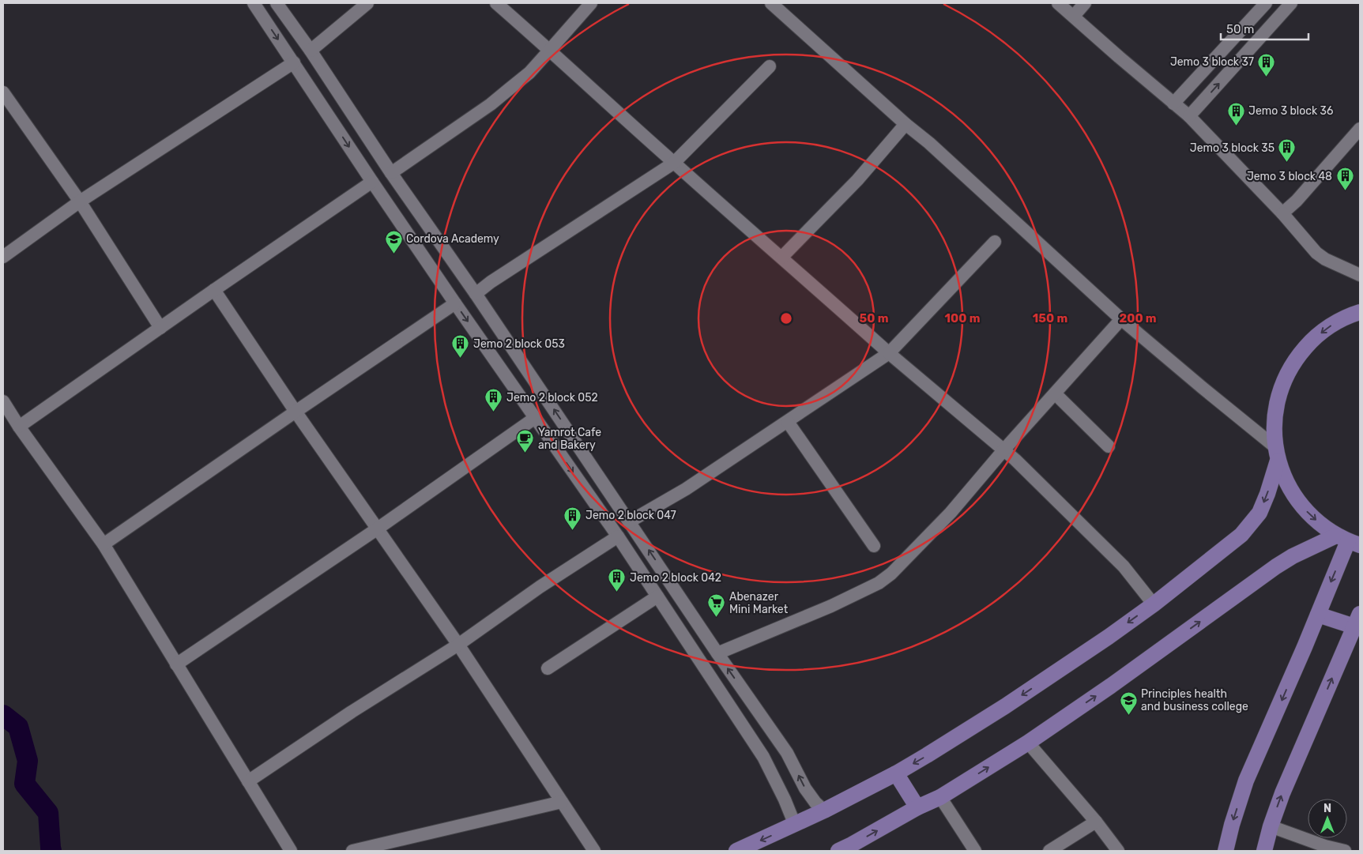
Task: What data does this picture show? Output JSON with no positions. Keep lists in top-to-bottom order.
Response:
{
  "places": {
    "building": [
      "Jemo 3 block 37",
      "Jemo 3 block 36",
      "Jemo 3 block 35",
      "Jemo 3 block 48",
      "Jemo 2 block 053",
      "Jemo 2 block 052",
      "Jemo 2 block 047",
      "Jemo 2 block 042"
    ],
    "school or university": ["Cordova Academy", "Principles health and business college"],
    "cafe": ["Yamrot Cafe and Bakery"],
    "supermarket": ["Abenazer Mini Market"]
  },
  "scale_bar": "50 m",
  "north": "top",
  "rings": [
    "50 m",
    "100 m",
    "150 m",
    "200 m"
  ]
}
